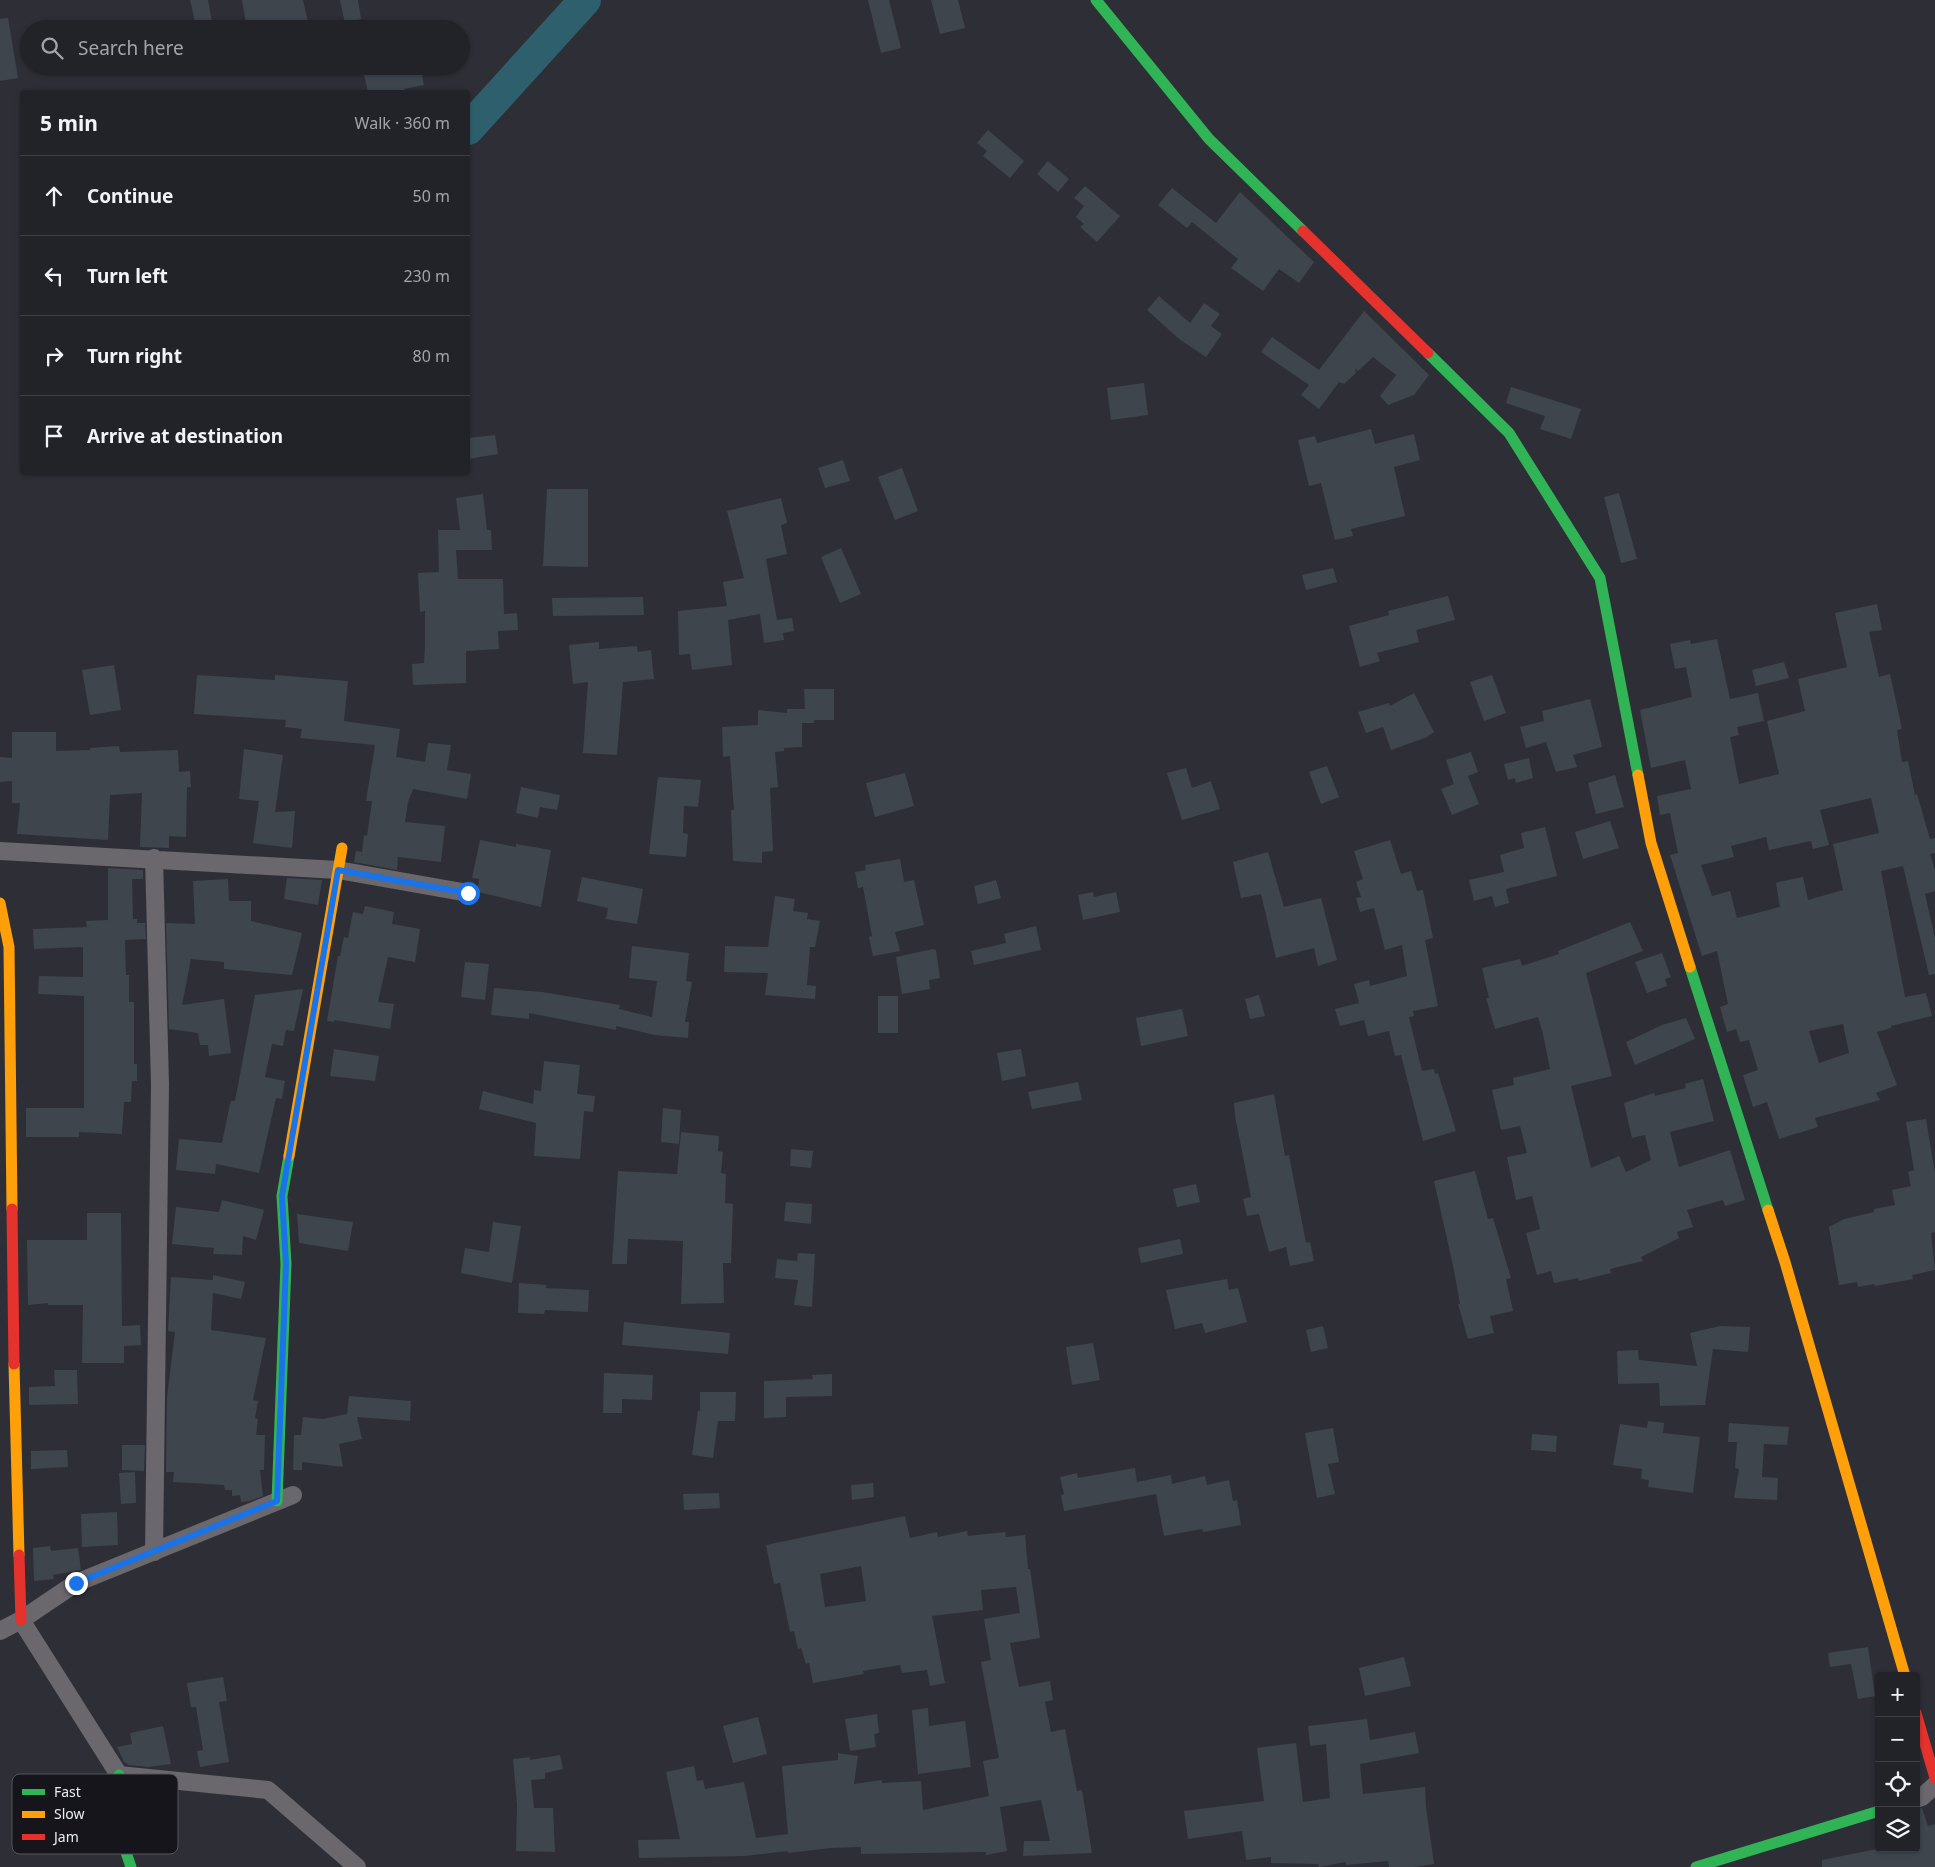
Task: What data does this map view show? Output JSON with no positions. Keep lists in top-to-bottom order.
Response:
{
  "legend": ["Fast", "Slow", "Jam"],
  "page": {
    "search": "Search here",
    "heading": ["5 min", "Walk · 360 m"],
    "list": [
      ["Continue", "50 m"],
      ["Turn left", "230 m"],
      ["Turn right", "80 m"],
      "Arrive at destination"
    ],
    "map_buttons": ["+", "−"]
  }
}
